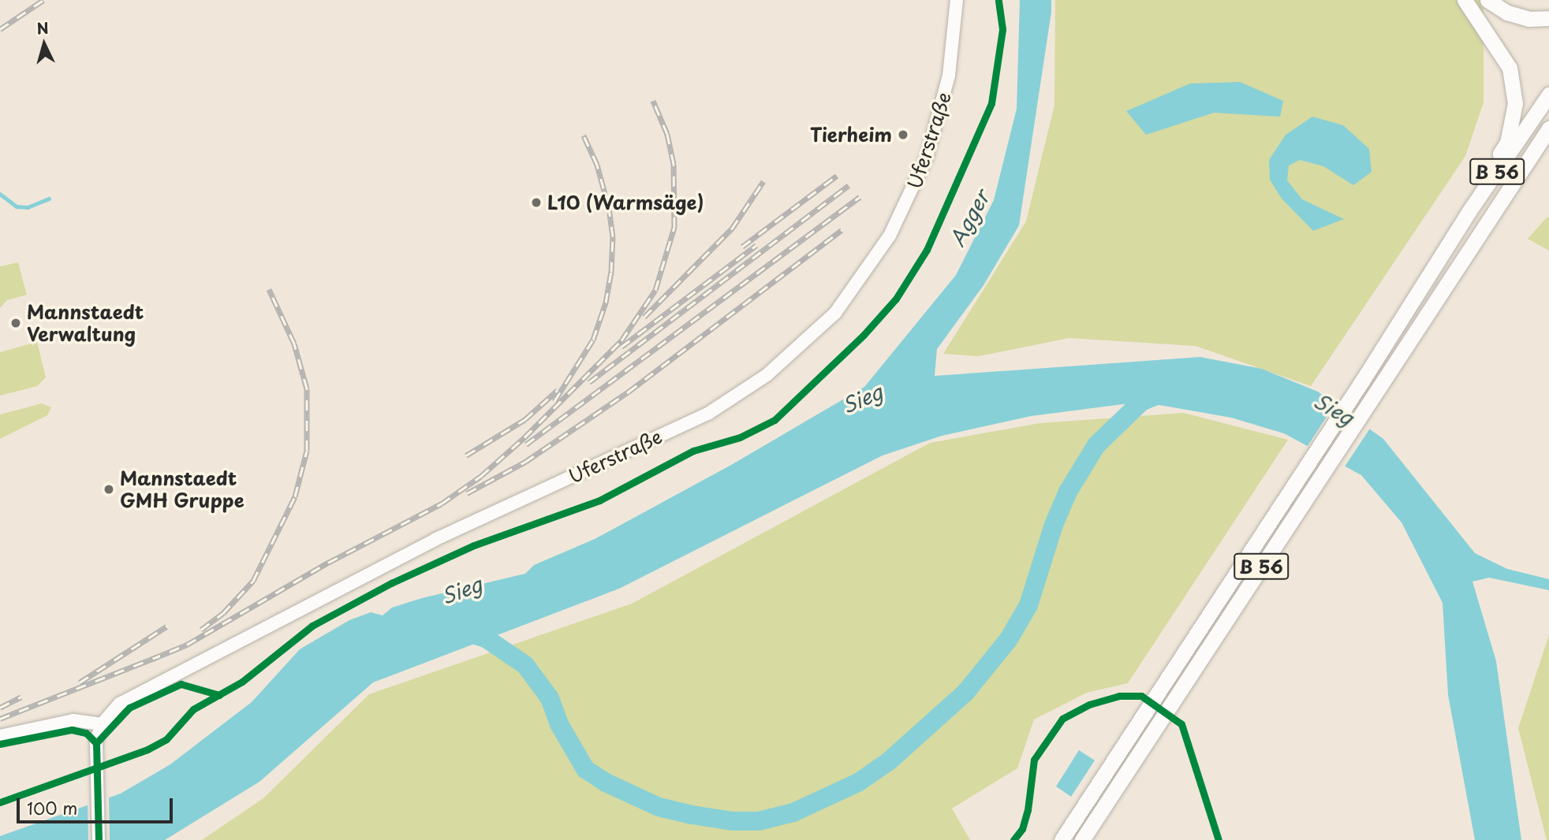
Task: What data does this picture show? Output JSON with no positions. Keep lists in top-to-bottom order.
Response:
{
  "streets": {
    "highway": ["B 56"],
    "street": ["Uferstraße"]
  },
  "water": ["Agger", "Sieg"],
  "places": [
    "Tierheim",
    "L10 (Warmsäge)",
    "Mannstaedt Verwaltung",
    "Mannstaedt GMH Gruppe"
  ],
  "scale_bar": "100 m",
  "north": "top"
}
